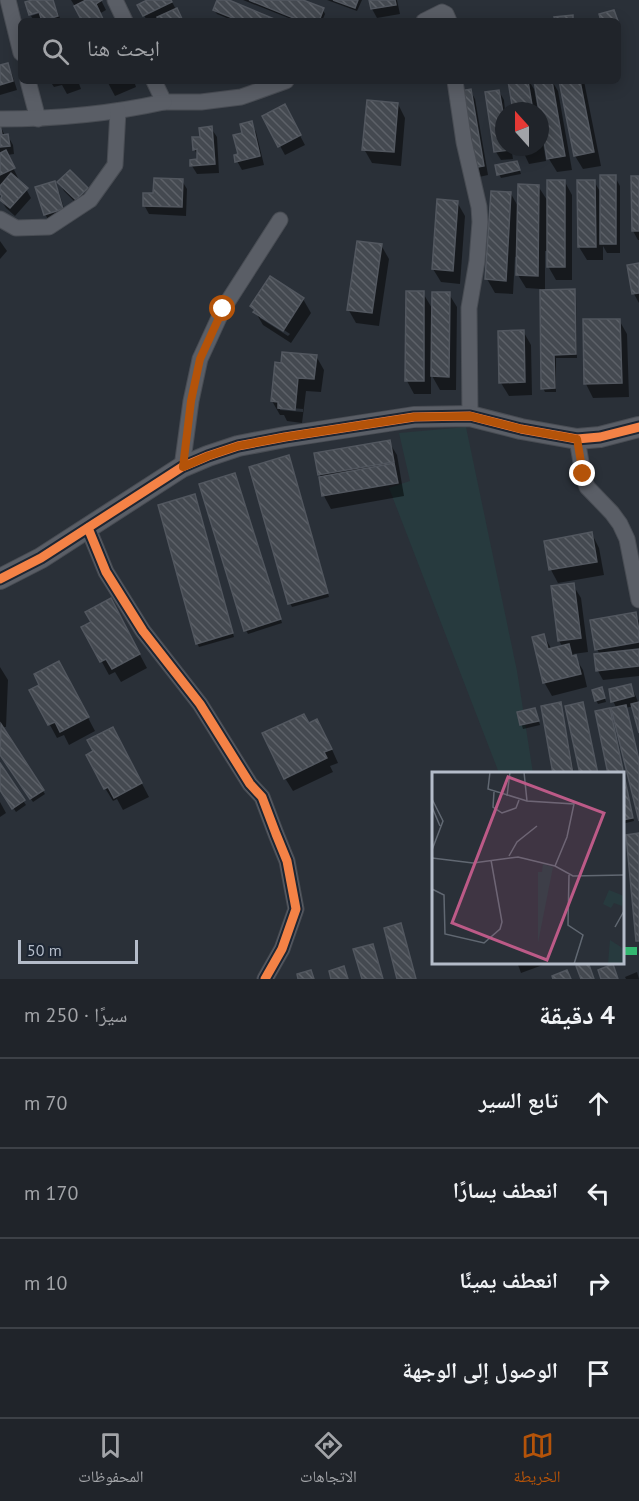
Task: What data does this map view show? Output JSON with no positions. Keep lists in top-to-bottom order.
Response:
{
  "scale_bar": "50 m",
  "north": "top",
  "page": {
    "search": "ابحث هنا",
    "scale": "50 m",
    "heading": ["4 دقيقة", "سيرًا · 250 m"],
    "list": [
      ["تابع السير", "70 m"],
      ["انعطف يسارًا", "170 m"],
      ["انعطف يمينًا", "10 m"],
      "الوصول إلى الوجهة"
    ],
    "nav": ["الخريطة", "الاتجاهات", "المحفوظات"]
  }
}
